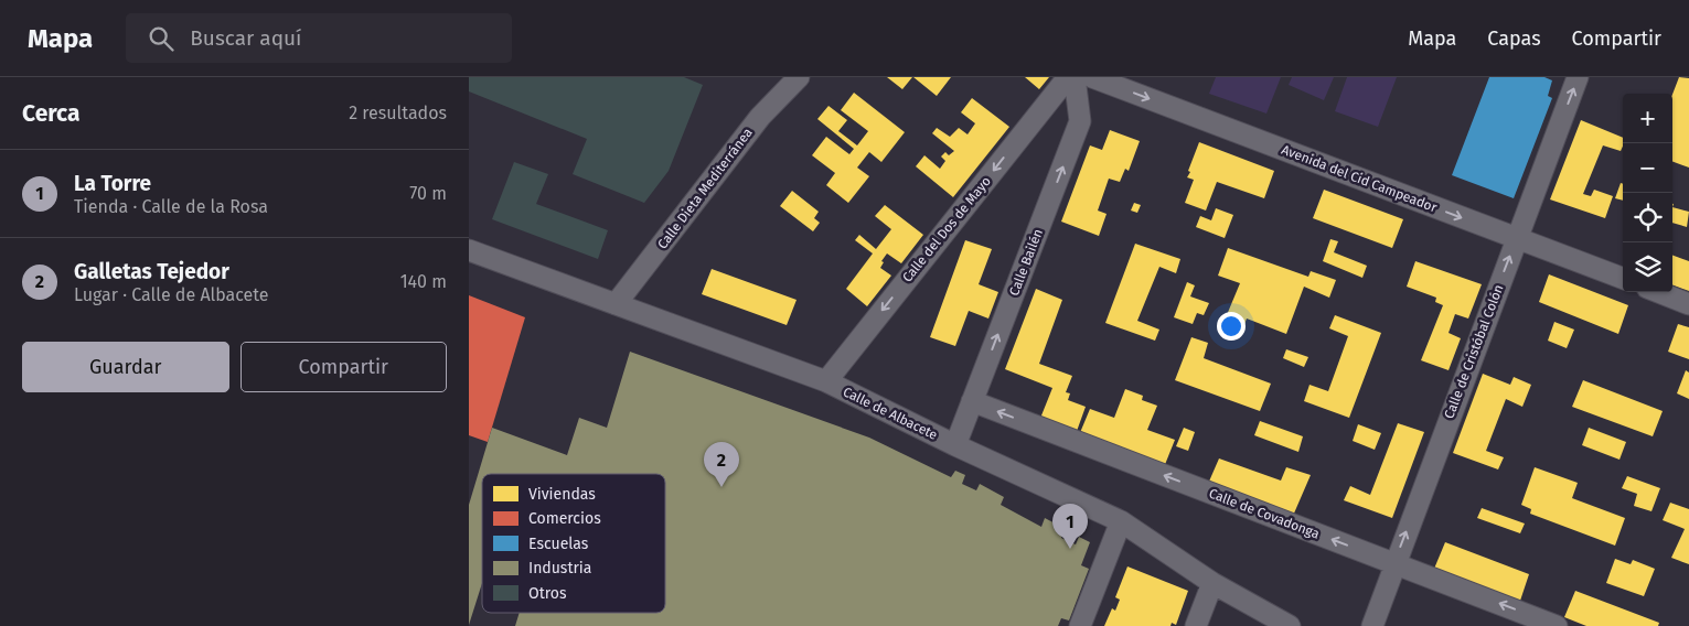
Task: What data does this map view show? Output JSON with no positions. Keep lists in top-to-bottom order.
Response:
{
  "streets": {
    "street": [
      "Avenida del Cid Campeador",
      "Calle Dieta Mediterránea",
      "Calle del Dos de Mayo",
      "Calle Bailén",
      "Calle de Cristóbal Colón",
      "Calle de Albacete",
      "Calle de Covadonga"
    ]
  },
  "crossings": [
    ["Avenida del Cid Campeador", "Calle de Cristóbal Colón"],
    ["Calle Dieta Mediterránea", "Calle de Albacete"],
    ["Calle del Dos de Mayo", "Calle de Albacete"],
    ["Calle Bailén", "Calle de Albacete"],
    ["Calle Bailén", "Calle de Covadonga"],
    ["Calle de Cristóbal Colón", "Calle de Covadonga"]
  ],
  "one_way": [
    "Avenida del Cid Campeador",
    "Calle del Dos de Mayo",
    "Calle Bailén",
    "Calle de Cristóbal Colón",
    "Calle de Covadonga"
  ],
  "legend": [
    "Viviendas",
    "Comercios",
    "Escuelas",
    "Industria",
    "Otros"
  ],
  "page": {
    "header": "Mapa",
    "search": "Buscar aquí",
    "nav": ["Mapa", "Capas", "Compartir"],
    "heading": ["Cerca", "2 resultados"],
    "map_buttons": ["+", "−"],
    "list": [
      {
        "mark": "1",
        "name": "La Torre",
        "note": "Tienda · Calle de la Rosa",
        "value": "70 m"
      },
      {
        "mark": "2",
        "name": "Galletas Tejedor",
        "note": "Lugar · Calle de Albacete",
        "value": "140 m"
      }
    ],
    "buttons": ["Guardar", "Compartir"],
    "pins": ["2", "1"]
  }
}
